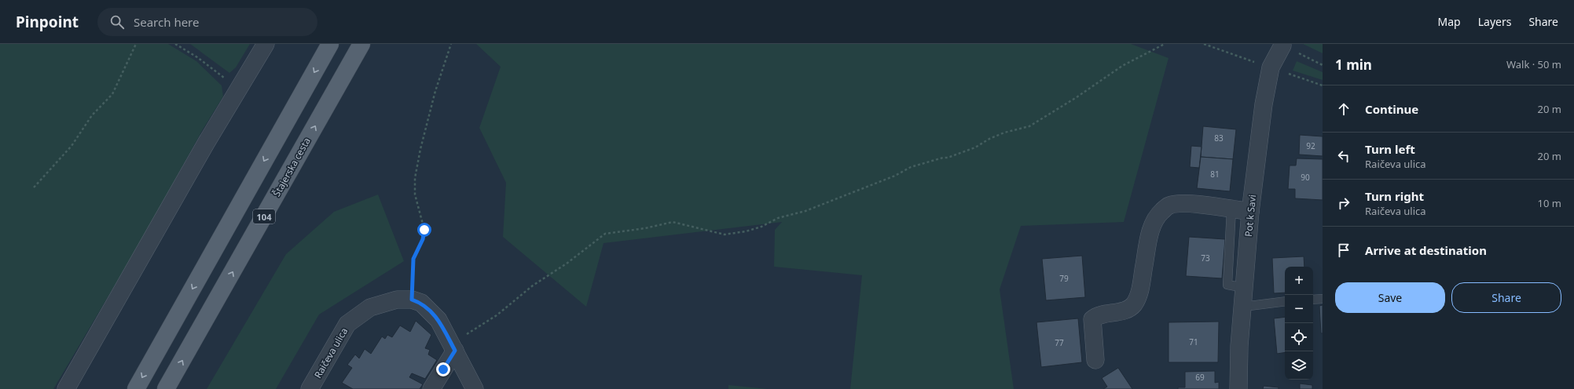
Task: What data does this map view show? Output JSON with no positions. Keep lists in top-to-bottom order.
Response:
{
  "streets": {
    "main road": ["Štajerska cesta", "104"],
    "street": ["Pot k Savi", "Raičeva ulica"]
  },
  "house_numbers": [
    "83",
    "92",
    "81",
    "90",
    "73",
    "79",
    "71",
    "77",
    "69"
  ],
  "page": {
    "header": "Pinpoint",
    "search": "Search here",
    "nav": ["Map", "Layers", "Share"],
    "heading": ["1 min", "Walk · 50 m"],
    "list": [
      ["Continue", "20 m"],
      ["Turn left", "Raičeva ulica", "20 m"],
      ["Turn right", "Raičeva ulica", "10 m"],
      "Arrive at destination"
    ],
    "map_buttons": ["+", "−"],
    "buttons": ["Save", "Share"]
  }
}
